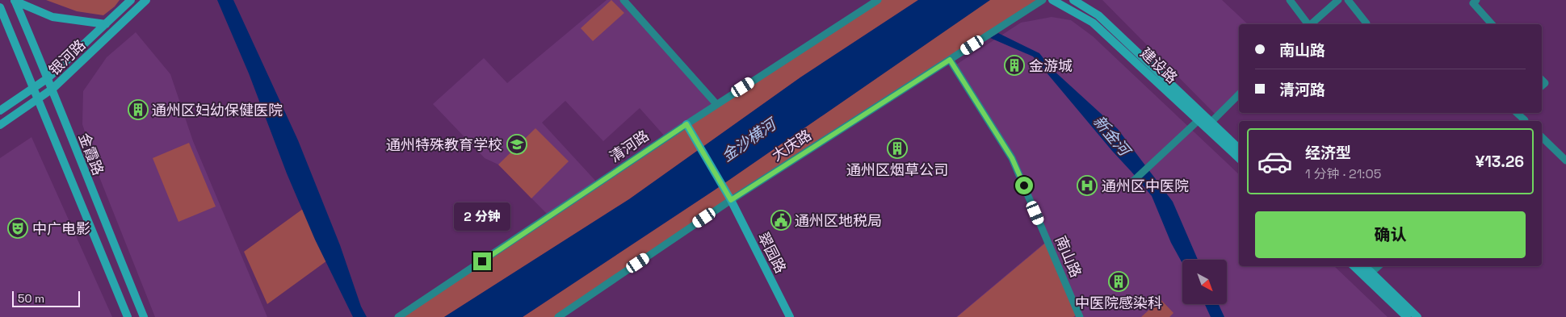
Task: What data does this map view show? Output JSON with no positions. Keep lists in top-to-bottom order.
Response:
{
  "streets": {
    "main road": [
      "银河路",
      "建设路",
      "金霞路",
      "翠园路"
    ],
    "street": ["大庆路", "清河路", "南山路"]
  },
  "crossings": [
    ["银河路", "金霞路"],
    ["大庆路", "翠园路"],
    ["大庆路", "南山路"],
    ["清河路", "翠园路"]
  ],
  "water": ["新金河", "金沙横河"],
  "places": {
    "building": [
      "金游城",
      "通州区妇幼保健医院",
      "通州区烟草公司",
      "中医院感染科"
    ],
    "school or university": ["通州特殊教育学校"],
    "hospital": ["通州区中医院"],
    "public building": ["通州区地税局"],
    "theatre": ["中广电影"]
  },
  "scale_bar": "50 m",
  "north": "bottom right",
  "page": {
    "banner": ["南山路", "清河路"],
    "list": [
      {
        "name": "经济型",
        "note": "1 分钟 · 21:05",
        "value": "¥13.26"
      }
    ],
    "bubble": "2 分钟",
    "buttons": "确认",
    "scale": "50 m"
  }
}
